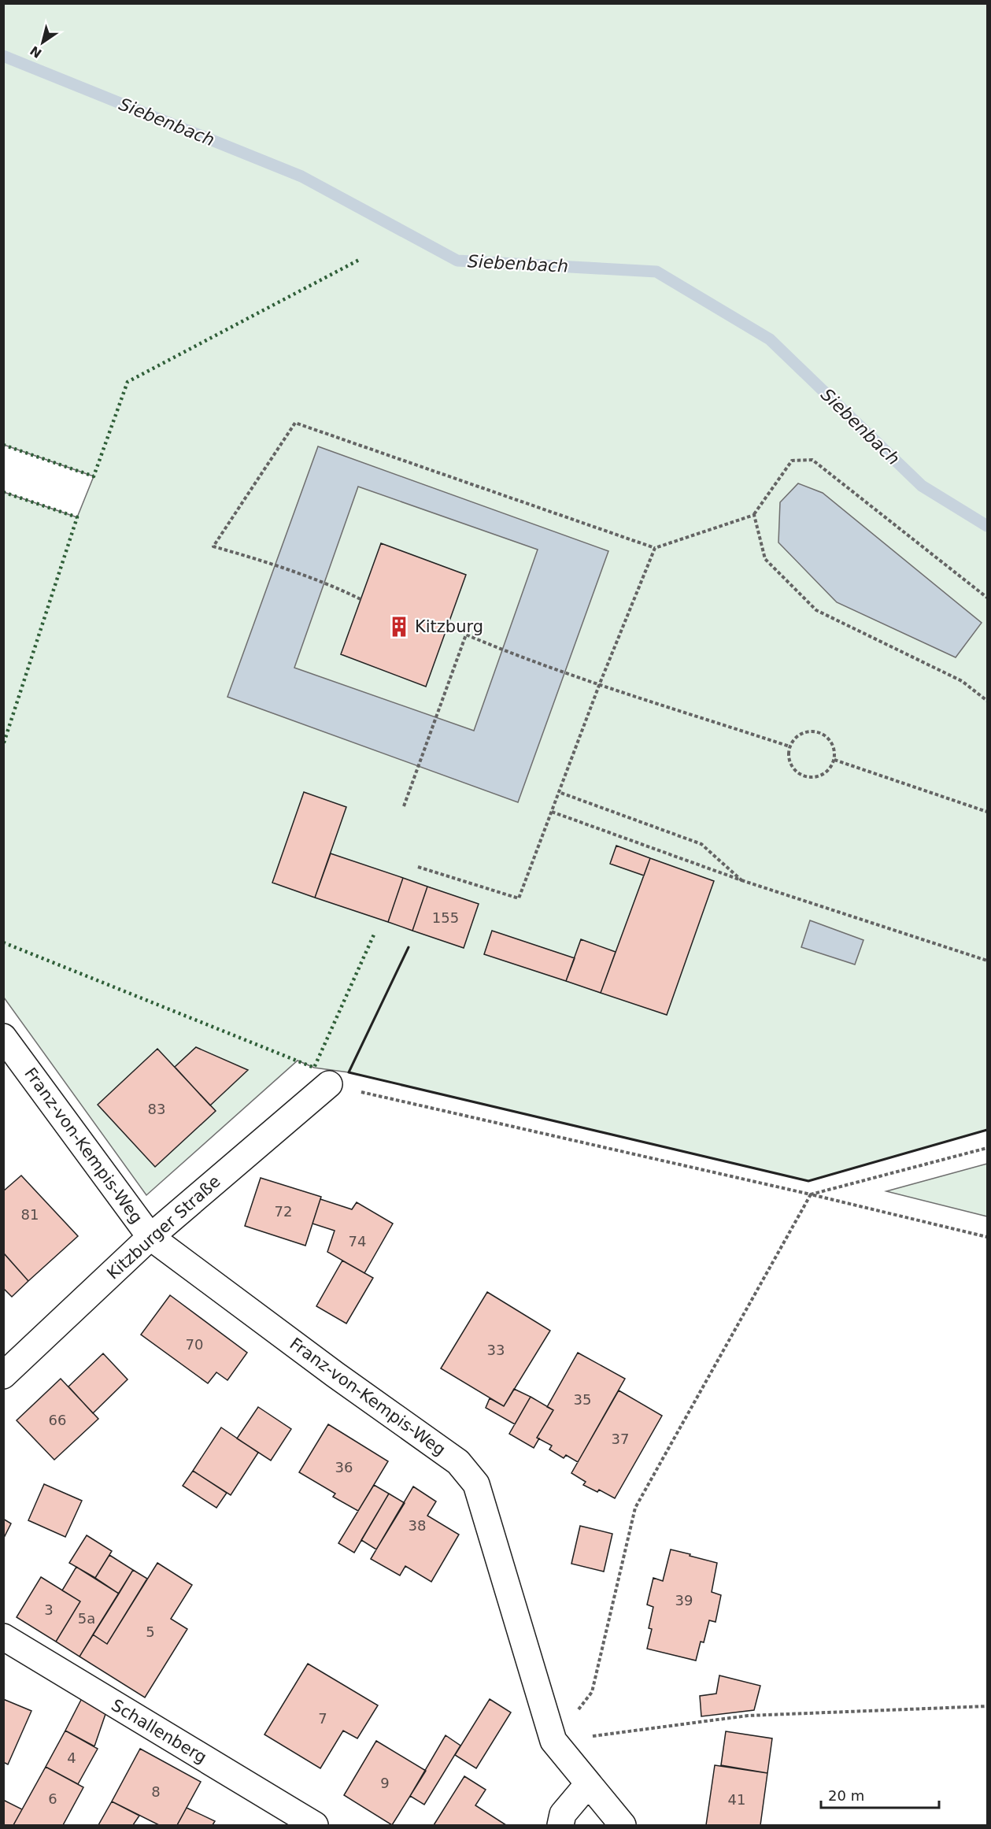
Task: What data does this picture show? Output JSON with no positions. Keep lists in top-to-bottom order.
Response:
{
  "streets": {
    "street": ["Franz-von-Kempis-Weg", "Kitzburger Straße", "Schallenberg"]
  },
  "crossings": [
    ["Franz-von-Kempis-Weg", "Kitzburger Straße"]
  ],
  "water": ["Siebenbach"],
  "places": {
    "building": ["Kitzburg"]
  },
  "house_numbers": [
    "155",
    "83",
    "72",
    "81",
    "74",
    "70",
    "33",
    "35",
    "66",
    "37",
    "36",
    "38",
    "39",
    "3",
    "5a",
    "5",
    "7",
    "4",
    "9",
    "8",
    "6",
    "41"
  ],
  "scale_bar": "20 m",
  "north": "bottom left"
}
